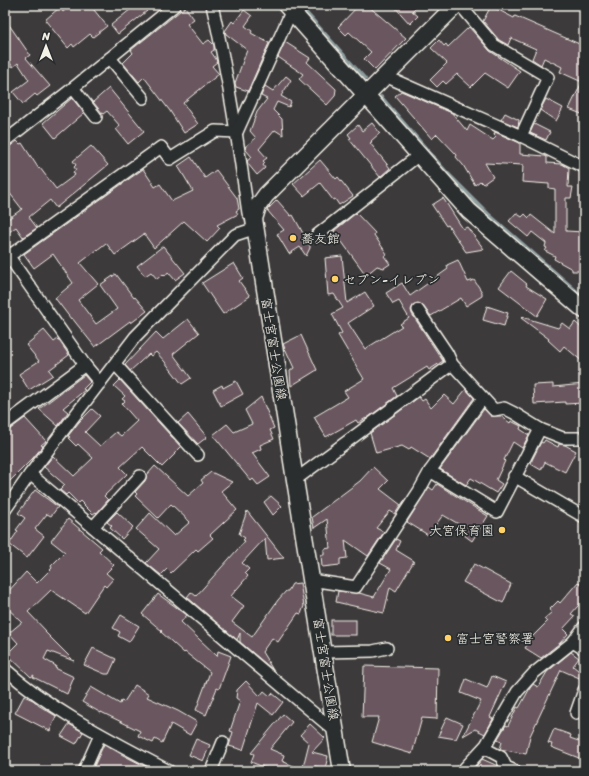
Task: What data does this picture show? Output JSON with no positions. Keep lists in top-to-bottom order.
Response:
{
  "streets": {
    "main road": ["富士宮富士公園線"]
  },
  "places": [
    "蕎友館",
    "セブン-イレブン",
    "大宮保育園",
    "富士宮警察署"
  ],
  "north": "top"
}
